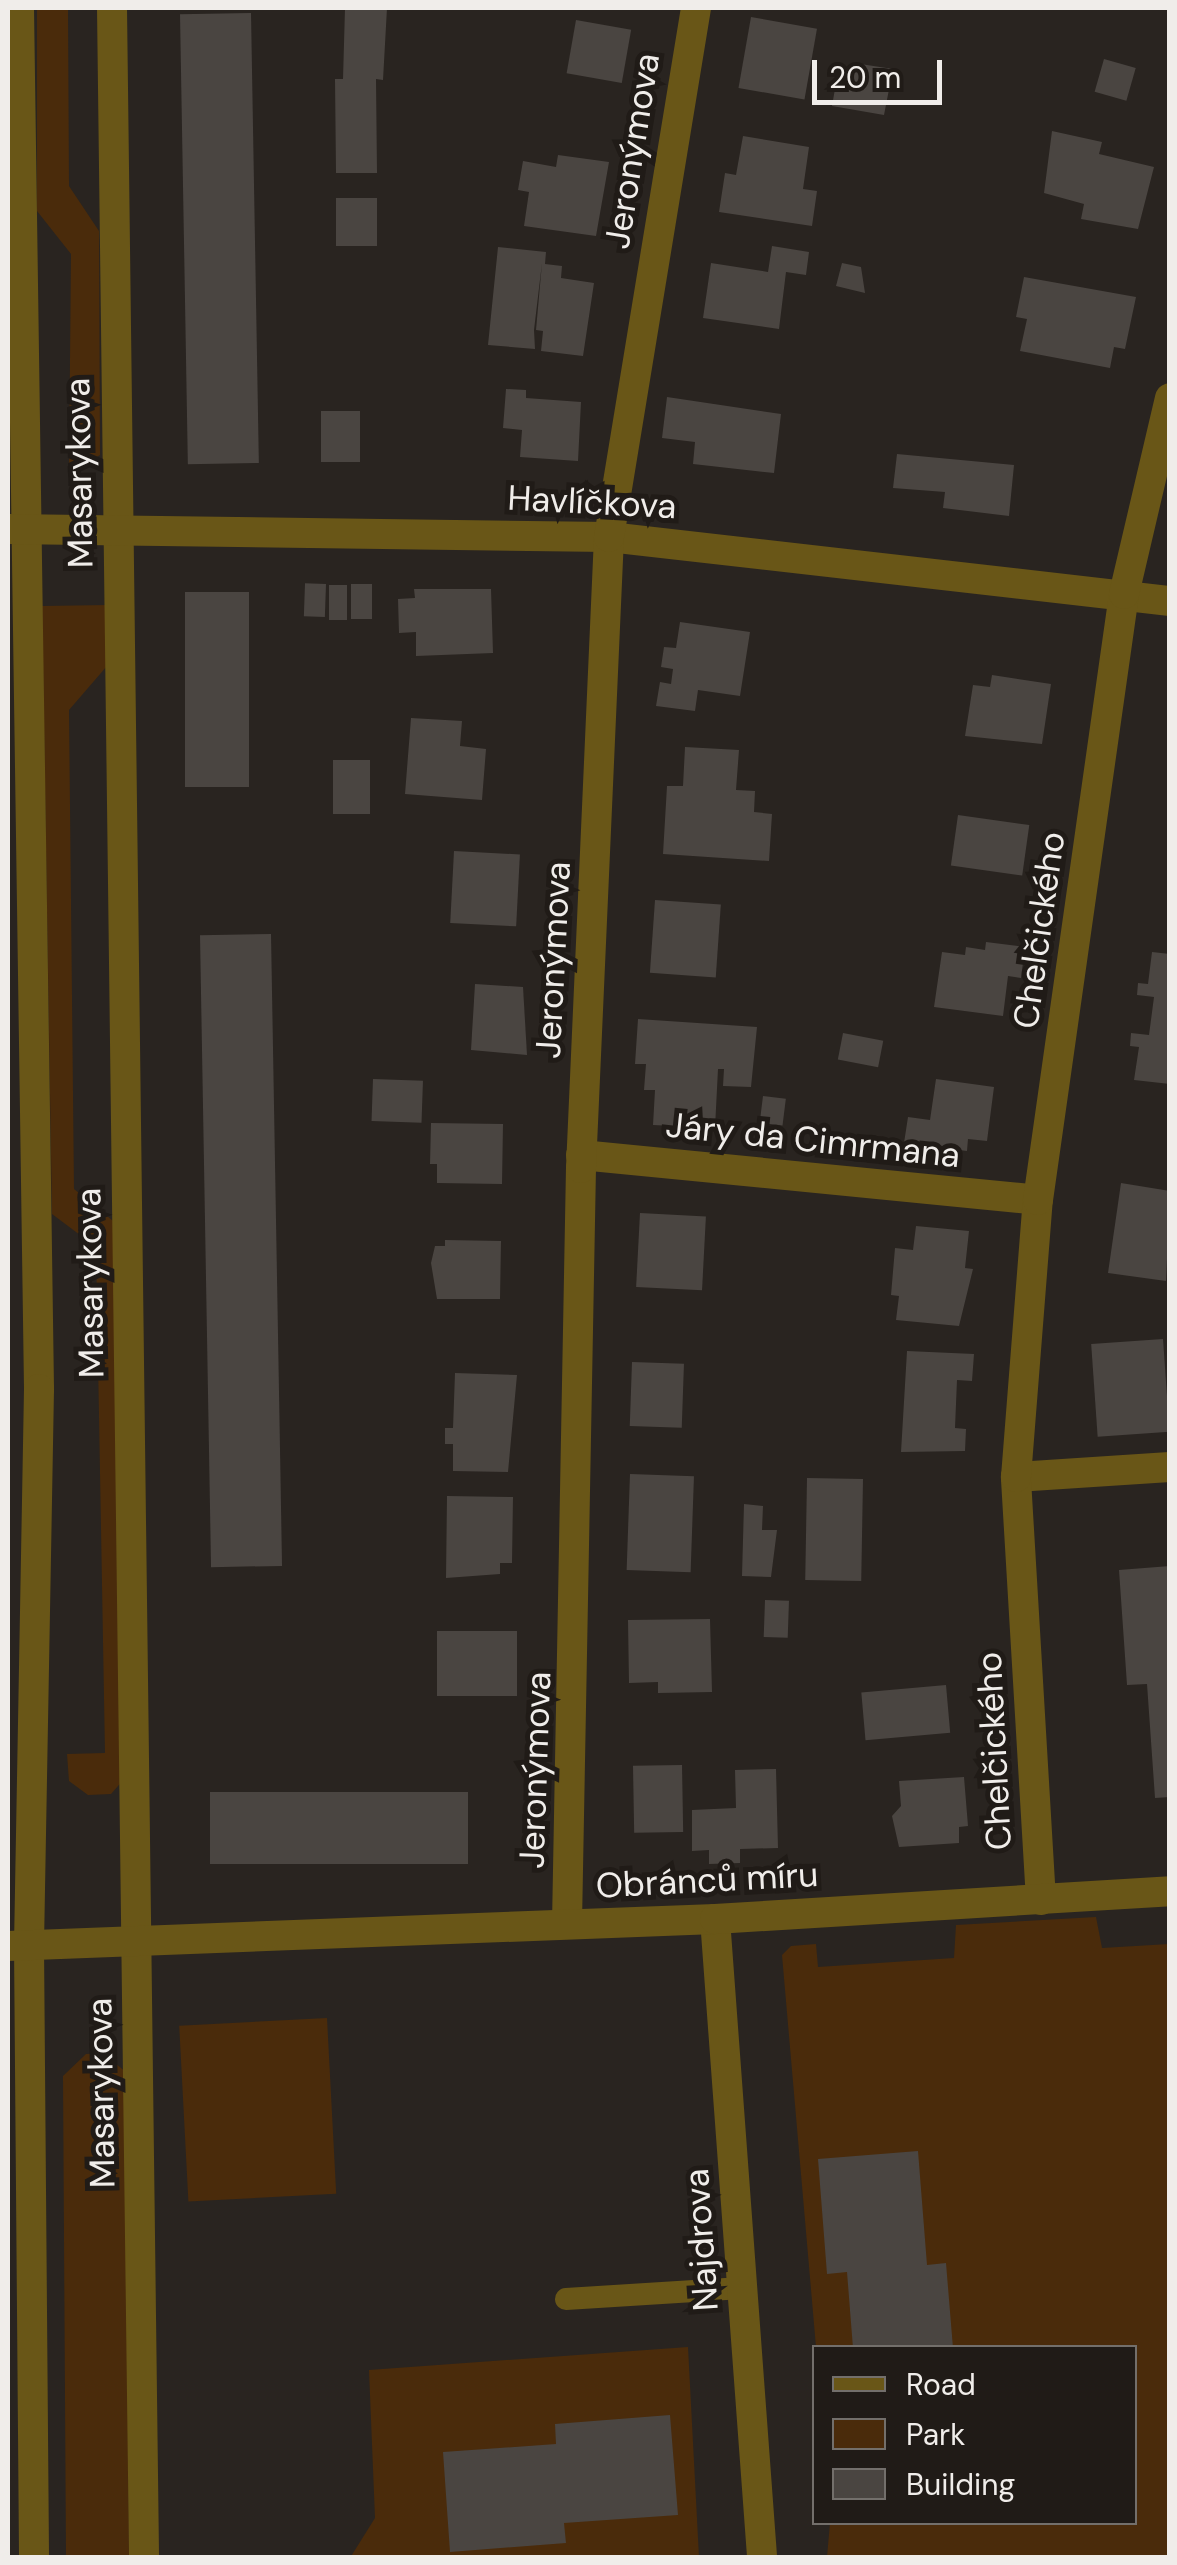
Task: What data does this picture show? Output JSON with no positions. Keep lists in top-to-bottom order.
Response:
{
  "streets": {
    "street": [
      "Jeronýmova",
      "Masarykova",
      "Havlíčkova",
      "Chelčického",
      "Járy da Cimrmana",
      "Obránců míru",
      "Najdrova"
    ]
  },
  "crossings": [
    ["Jeronýmova", "Havlíčkova"],
    ["Jeronýmova", "Járy da Cimrmana"],
    ["Jeronýmova", "Obránců míru"],
    ["Masarykova", "Havlíčkova"],
    ["Masarykova", "Obránců míru"],
    ["Havlíčkova", "Chelčického"],
    ["Chelčického", "Járy da Cimrmana"],
    ["Chelčického", "Obránců míru"],
    ["Obránců míru", "Najdrova"]
  ],
  "legend": ["Road", "Park", "Building"],
  "scale_bar": "20 m"
}
